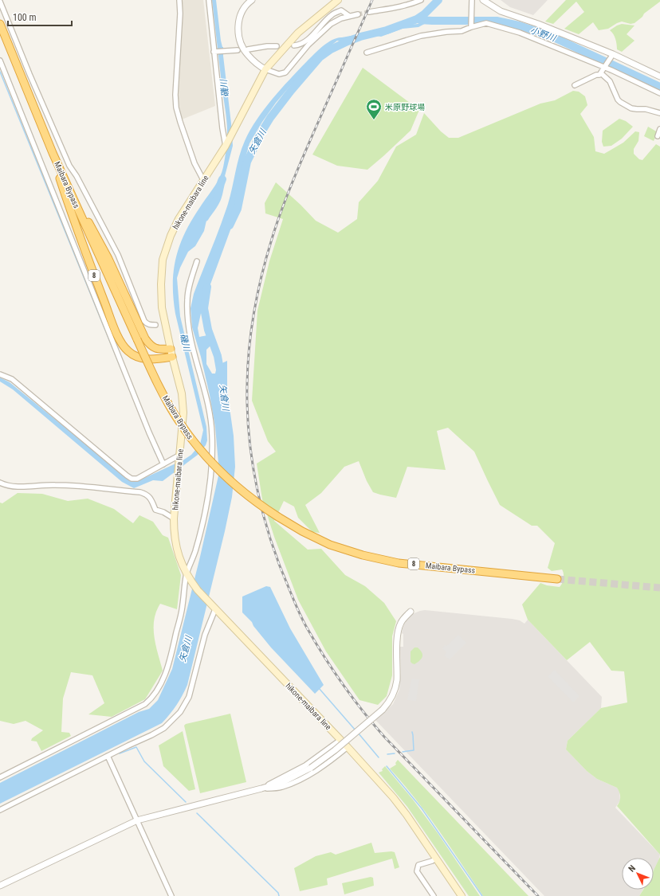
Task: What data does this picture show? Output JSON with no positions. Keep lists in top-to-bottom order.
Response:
{
  "streets": {
    "highway": ["Maibara Bypass", "8"],
    "main road": ["hikone-maibara line"]
  },
  "crossings": [
    ["Maibara Bypass", "8"],
    ["hikone-maibara line", "8"]
  ],
  "water": ["小野川", "磯川", "矢倉川"],
  "places": {
    "sports": ["米原野球場"]
  },
  "scale_bar": "100 m",
  "north": "top left"
}
